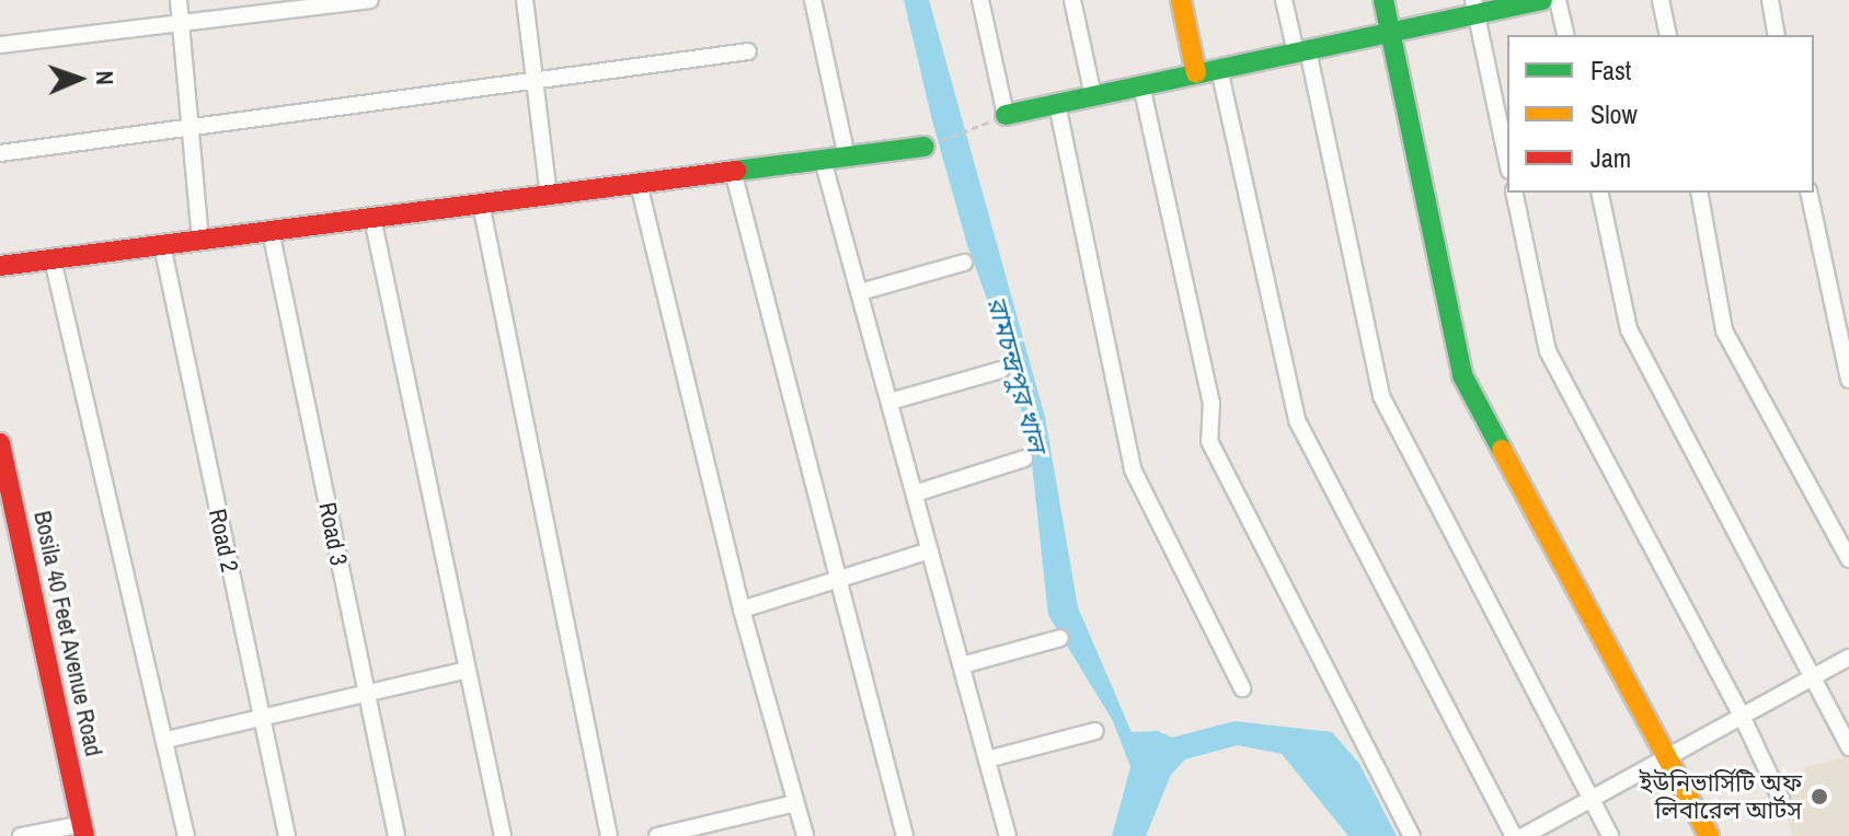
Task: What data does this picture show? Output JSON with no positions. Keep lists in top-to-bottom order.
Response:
{
  "streets": {
    "street": ["Road 3", "Road 2", "Bosila 40 Feet Avenue Road"]
  },
  "water": ["রামচন্দ্রপুর খাল"],
  "places": ["ইউনিভার্সিটি অফ লিবারেল আর্টস"],
  "legend": ["Fast", "Slow", "Jam"],
  "north": "right"
}
